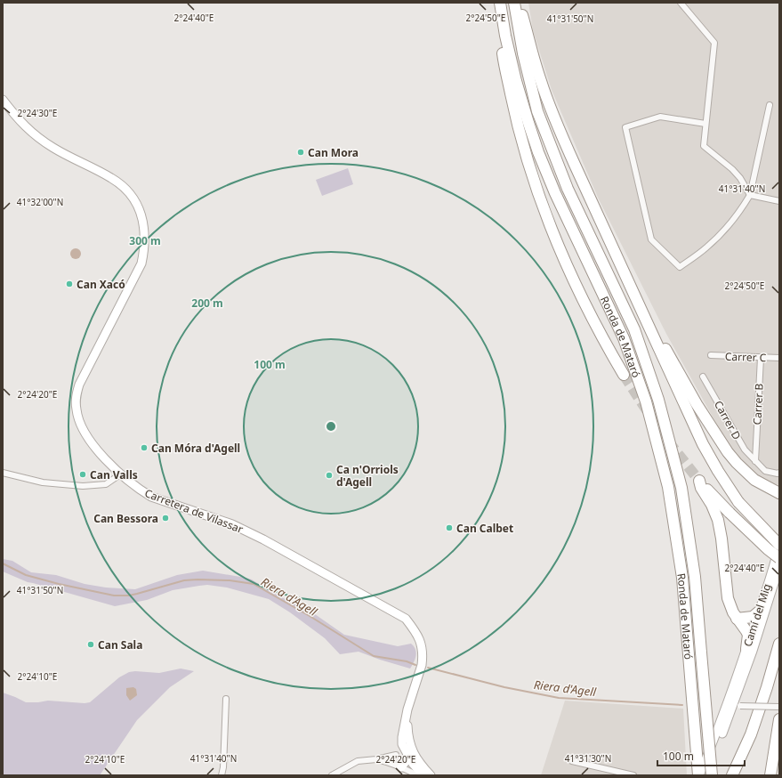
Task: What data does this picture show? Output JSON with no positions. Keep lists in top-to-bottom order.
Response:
{
  "streets": {
    "highway": ["Ronda de Mataró"],
    "street": [
      "Carrer C",
      "Carrer B",
      "Carrer D",
      "Carretera de Vilassar",
      "Camí del Mig"
    ]
  },
  "crossings": [
    ["Ronda de Mataró", "Camí del Mig"],
    ["Carrer C", "Carrer B"],
    ["Carrer B", "Carrer D"]
  ],
  "water": ["Riera d'Agell"],
  "places": [
    "Can Mora",
    "Can Xacó",
    "Can Móra d'Agell",
    "Can Valls",
    "Ca n'Orriols d'Agell",
    "Can Bessora",
    "Can Calbet",
    "Can Sala"
  ],
  "scale_bar": "100 m",
  "coordinates": [
    "2°24'40\"E",
    "2°24'50\"E",
    "41°31'50\"N",
    "2°24'30\"E",
    "41°31'40\"N",
    "41°32'00\"N",
    "2°24'20\"E",
    "2°24'10\"E",
    "41°31'30\"N"
  ],
  "rings": ["300 m", "200 m", "100 m"]
}
